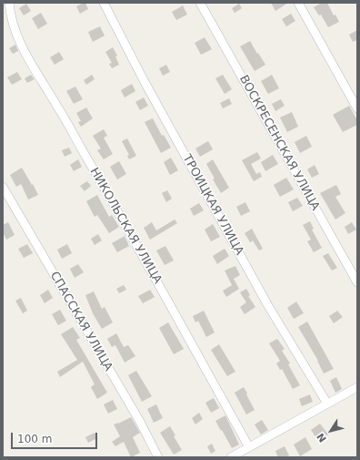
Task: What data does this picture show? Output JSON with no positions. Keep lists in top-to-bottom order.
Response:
{
  "streets": {
    "street": [
      "ВОСКРЕСЕНСКАЯ УЛИЦА",
      "ТРОИЦКАЯ УЛИЦА",
      "НИКОЛЬСКАЯ УЛИЦА",
      "СПАССКАЯ УЛИЦА"
    ]
  },
  "scale_bar": "100 m",
  "north": "bottom left"
}
